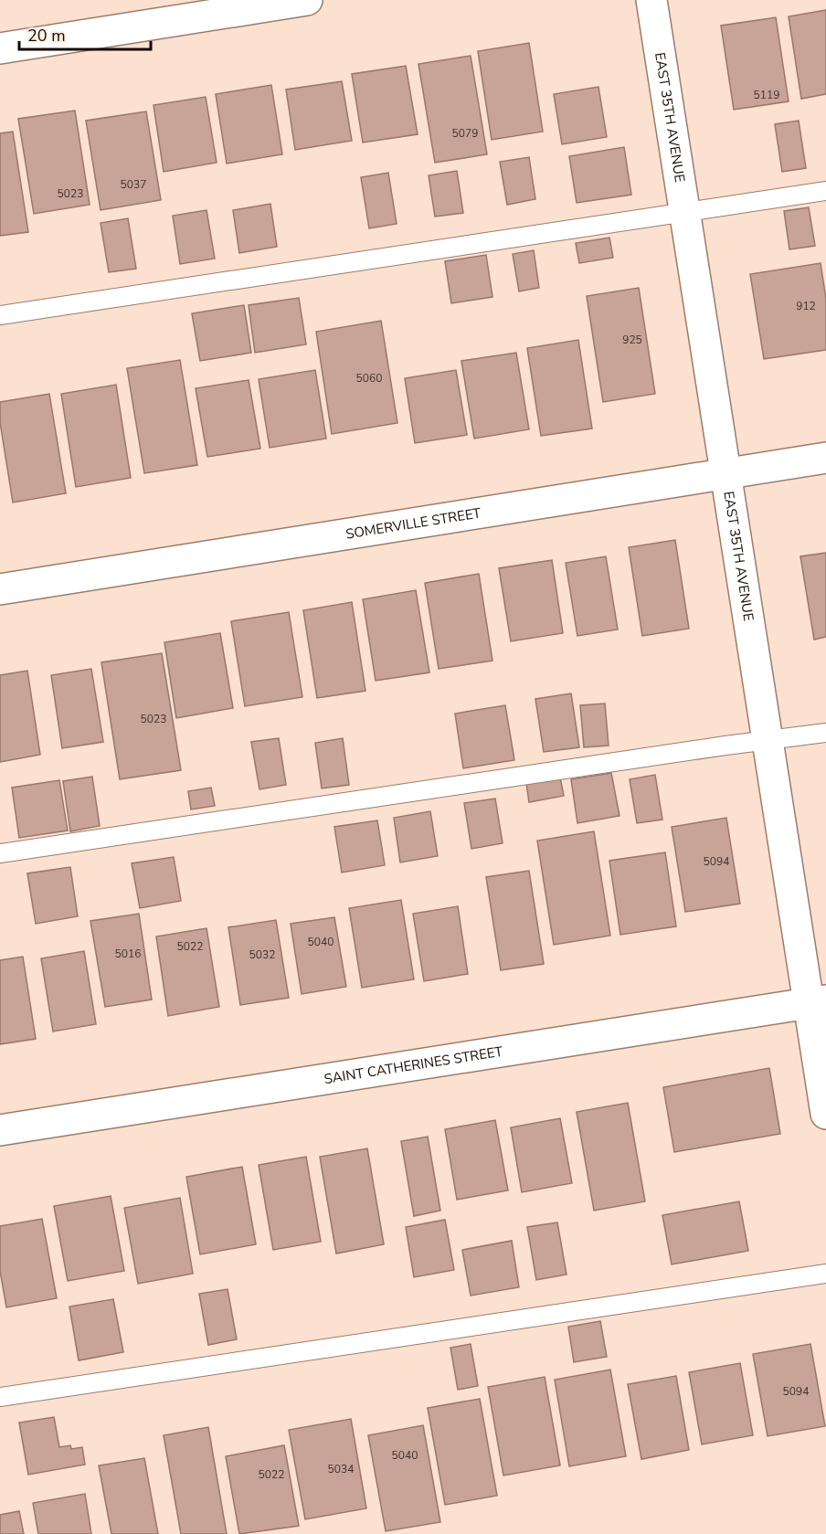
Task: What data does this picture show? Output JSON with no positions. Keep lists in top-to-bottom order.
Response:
{
  "streets": {
    "street": ["EAST 35TH AVENUE", "SOMERVILLE STREET", "SAINT CATHERINES STREET"]
  },
  "crossings": [
    ["EAST 35TH AVENUE", "SOMERVILLE STREET"],
    ["EAST 35TH AVENUE", "SAINT CATHERINES STREET"]
  ],
  "house_numbers": [
    "5119",
    "5079",
    "5037",
    "5023",
    "912",
    "925",
    "5060",
    "5023",
    "5094",
    "5040",
    "5022",
    "5016",
    "5032",
    "5094",
    "5040",
    "5034",
    "5022"
  ],
  "scale_bar": "20 m"
}
